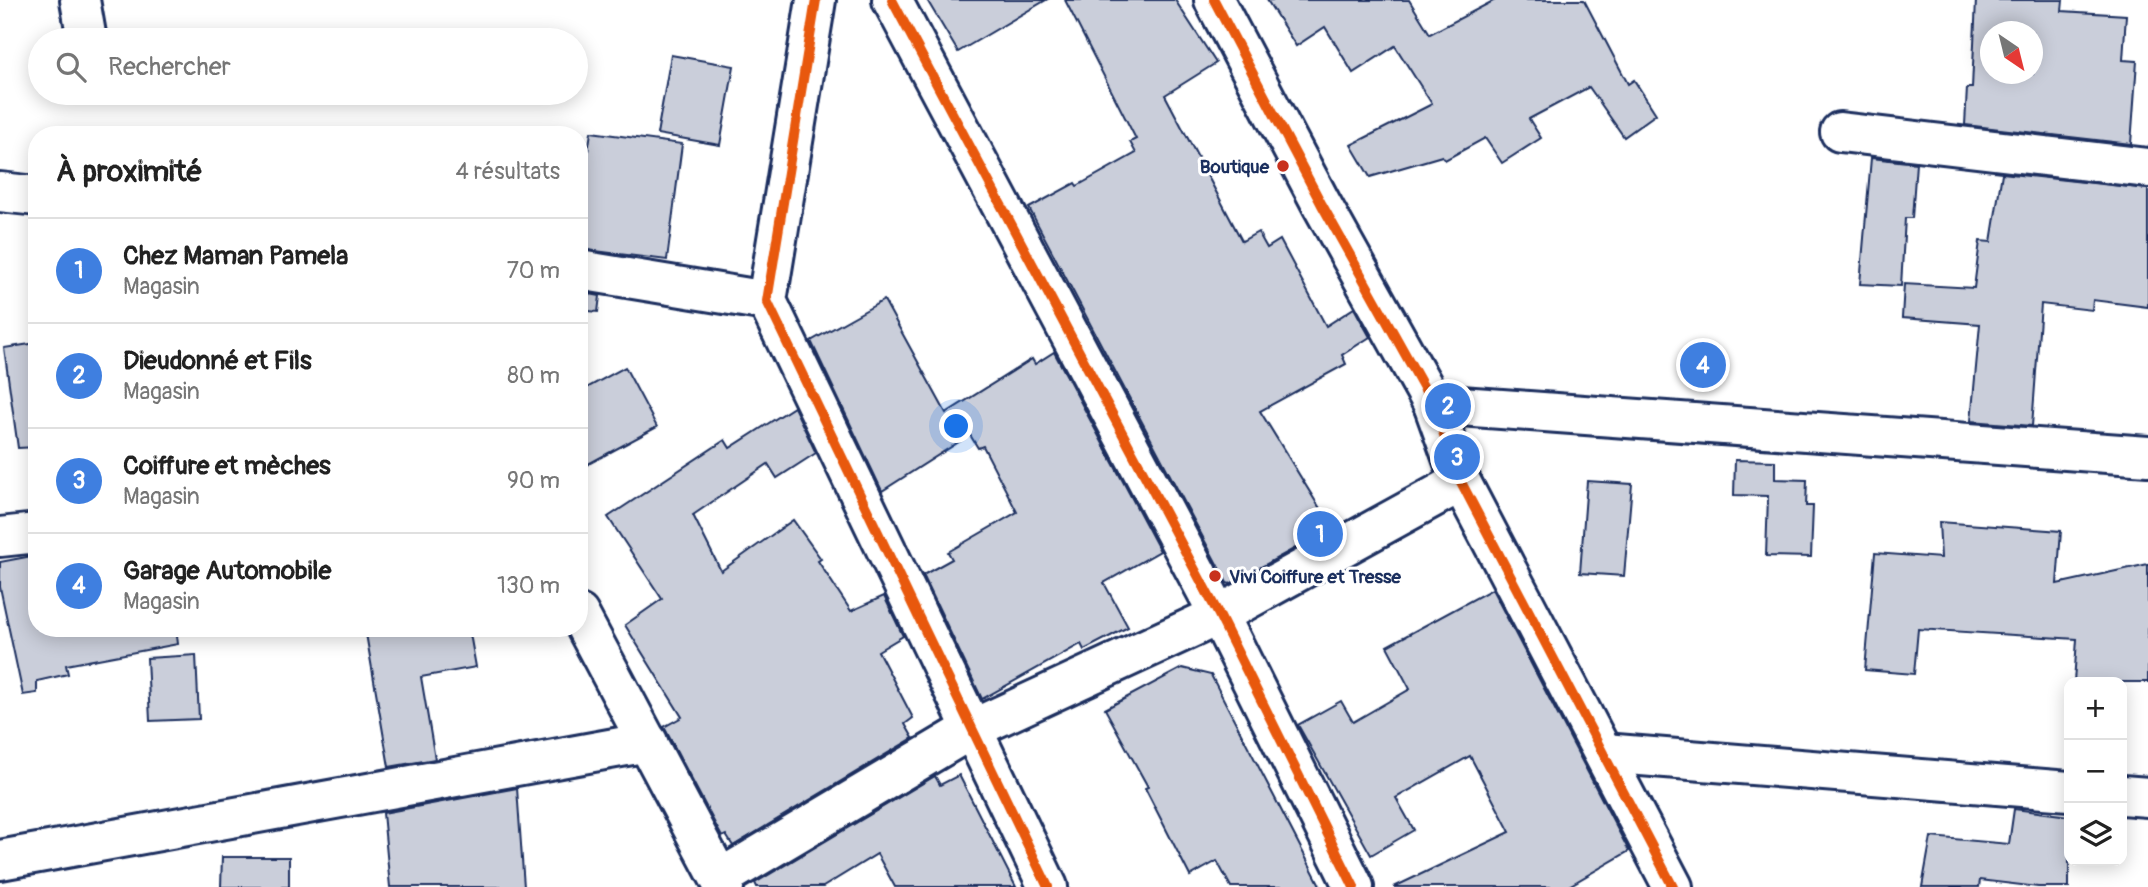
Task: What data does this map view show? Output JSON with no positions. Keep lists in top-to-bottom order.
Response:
{
  "places": ["Boutique", "Vivi Coiffure et Tresse"],
  "north": "bottom right",
  "page": {
    "search": "Rechercher",
    "heading": ["À proximité", "4 résultats"],
    "list": [
      {
        "mark": "1",
        "name": "Chez Maman Pamela",
        "note": "Magasin",
        "value": "70 m"
      },
      {
        "mark": "2",
        "name": "Dieudonné et Fils",
        "note": "Magasin",
        "value": "80 m"
      },
      {
        "mark": "3",
        "name": "Coiffure et mèches",
        "note": "Magasin",
        "value": "90 m"
      },
      {
        "mark": "4",
        "name": "Garage Automobile",
        "note": "Magasin",
        "value": "130 m"
      }
    ],
    "pins": [
      "4",
      "2",
      "3",
      "1"
    ],
    "map_buttons": ["+", "−"]
  }
}
